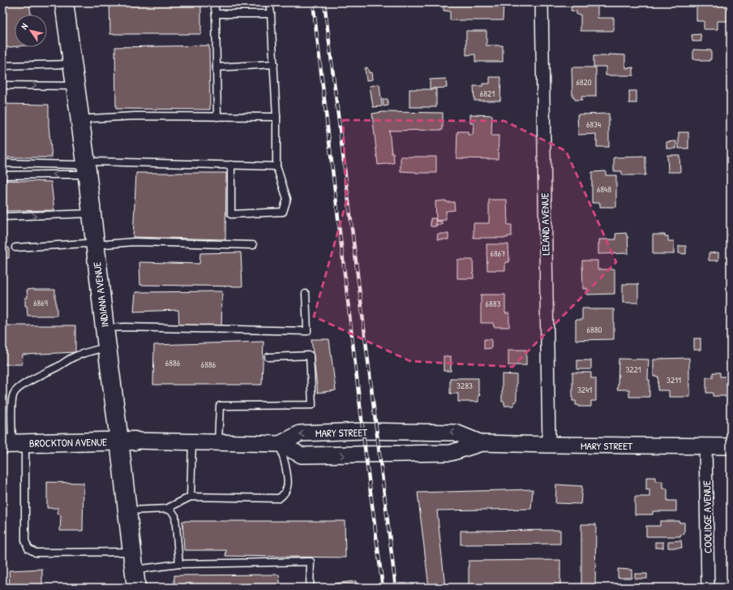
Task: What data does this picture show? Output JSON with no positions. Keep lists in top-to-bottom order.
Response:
{
  "streets": {
    "main road": ["INDIANA AVENUE", "BROCKTON AVENUE"],
    "street": ["LELAND AVENUE", "MARY STREET", "COOLIDGE AVENUE"]
  },
  "crossings": [
    ["LELAND AVENUE", "MARY STREET"],
    ["INDIANA AVENUE", "MARY STREET"],
    ["INDIANA AVENUE", "BROCKTON AVENUE"],
    ["MARY STREET", "BROCKTON AVENUE"],
    ["MARY STREET", "COOLIDGE AVENUE"]
  ],
  "house_numbers": [
    "6820",
    "6821",
    "6834",
    "6848",
    "6867",
    "6869",
    "6883",
    "6880",
    "6886",
    "6886",
    "3221",
    "3211",
    "3283",
    "3241"
  ],
  "north": "top left"
}
